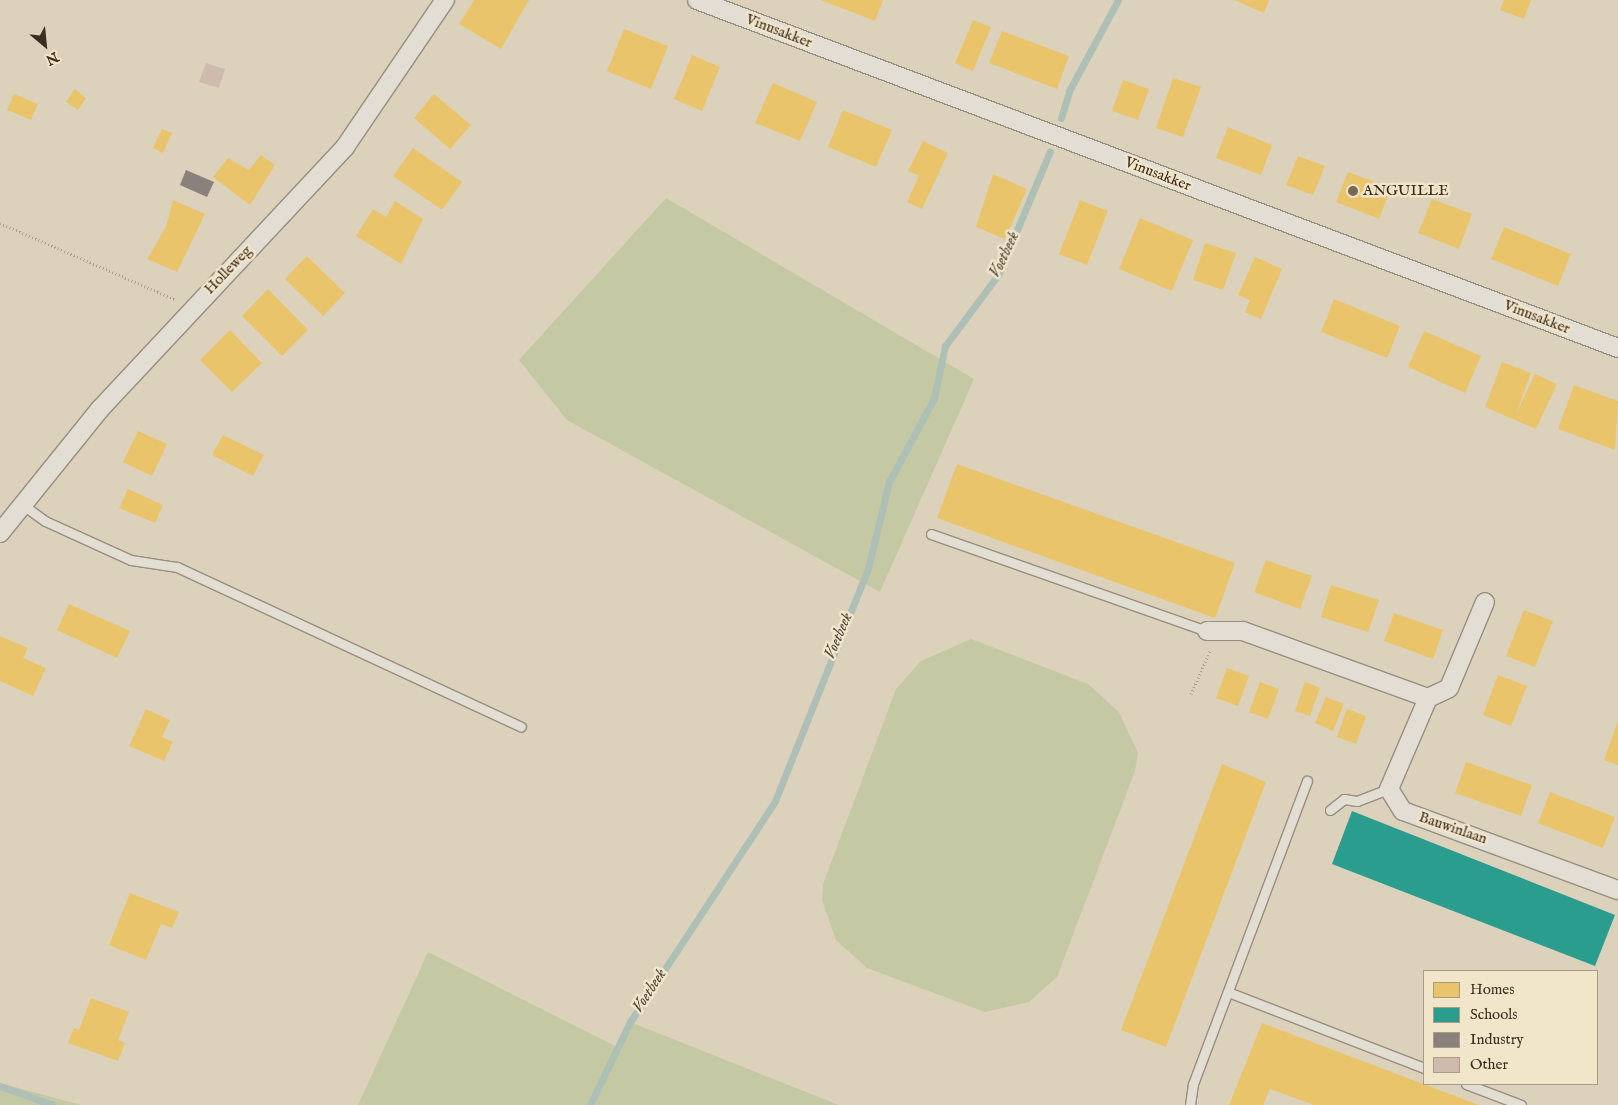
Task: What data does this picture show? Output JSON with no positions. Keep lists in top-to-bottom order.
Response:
{
  "streets": {
    "street": ["Vinusakker", "Holleweg", "Bauwinlaan"]
  },
  "water": ["Voetbeek"],
  "places": ["ANGUILLE"],
  "legend": [
    "Homes",
    "Schools",
    "Industry",
    "Other"
  ],
  "north": "bottom right"
}
